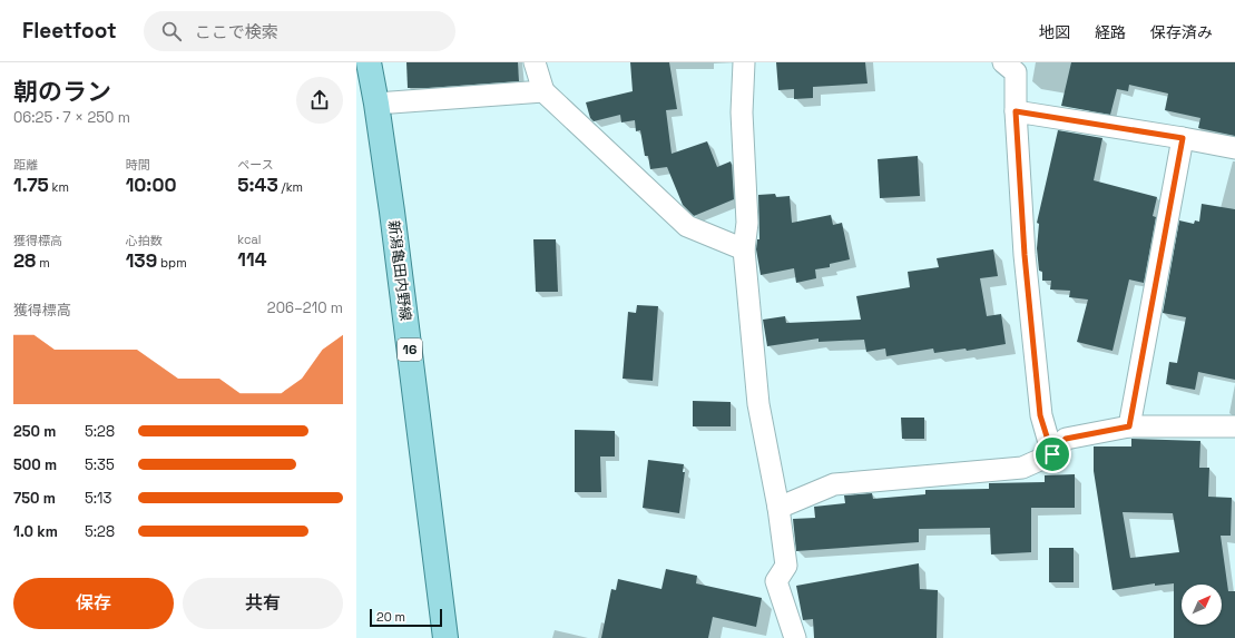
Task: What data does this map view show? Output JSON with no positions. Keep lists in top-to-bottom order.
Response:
{
  "streets": {
    "main road": ["新潟亀田内野線", "16"]
  },
  "scale_bar": "20 m",
  "north": "top right",
  "page": {
    "header": "Fleetfoot",
    "search": "ここで検索",
    "nav": ["地図", "経路", "保存済み"],
    "heading": ["朝のラン", "06:25 · 7 × 250 m"],
    "stats": [
      ["距離", "1.75 km"],
      ["時間", "10:00"],
      ["ペース", "5:43 /km"],
      ["獲得標高", "28 m"],
      ["心拍数", "139 bpm"],
      ["kcal", "114"]
    ],
    "chart": ["獲得標高", "206–210 m"],
    "list": [
      {
        "name": "250 m",
        "note": "5:28"
      },
      {
        "name": "500 m",
        "note": "5:35"
      },
      {
        "name": "750 m",
        "note": "5:13"
      },
      {
        "name": "1.0 km",
        "note": "5:28"
      }
    ],
    "buttons": ["保存", "共有"],
    "scale": "20 m"
  }
}
